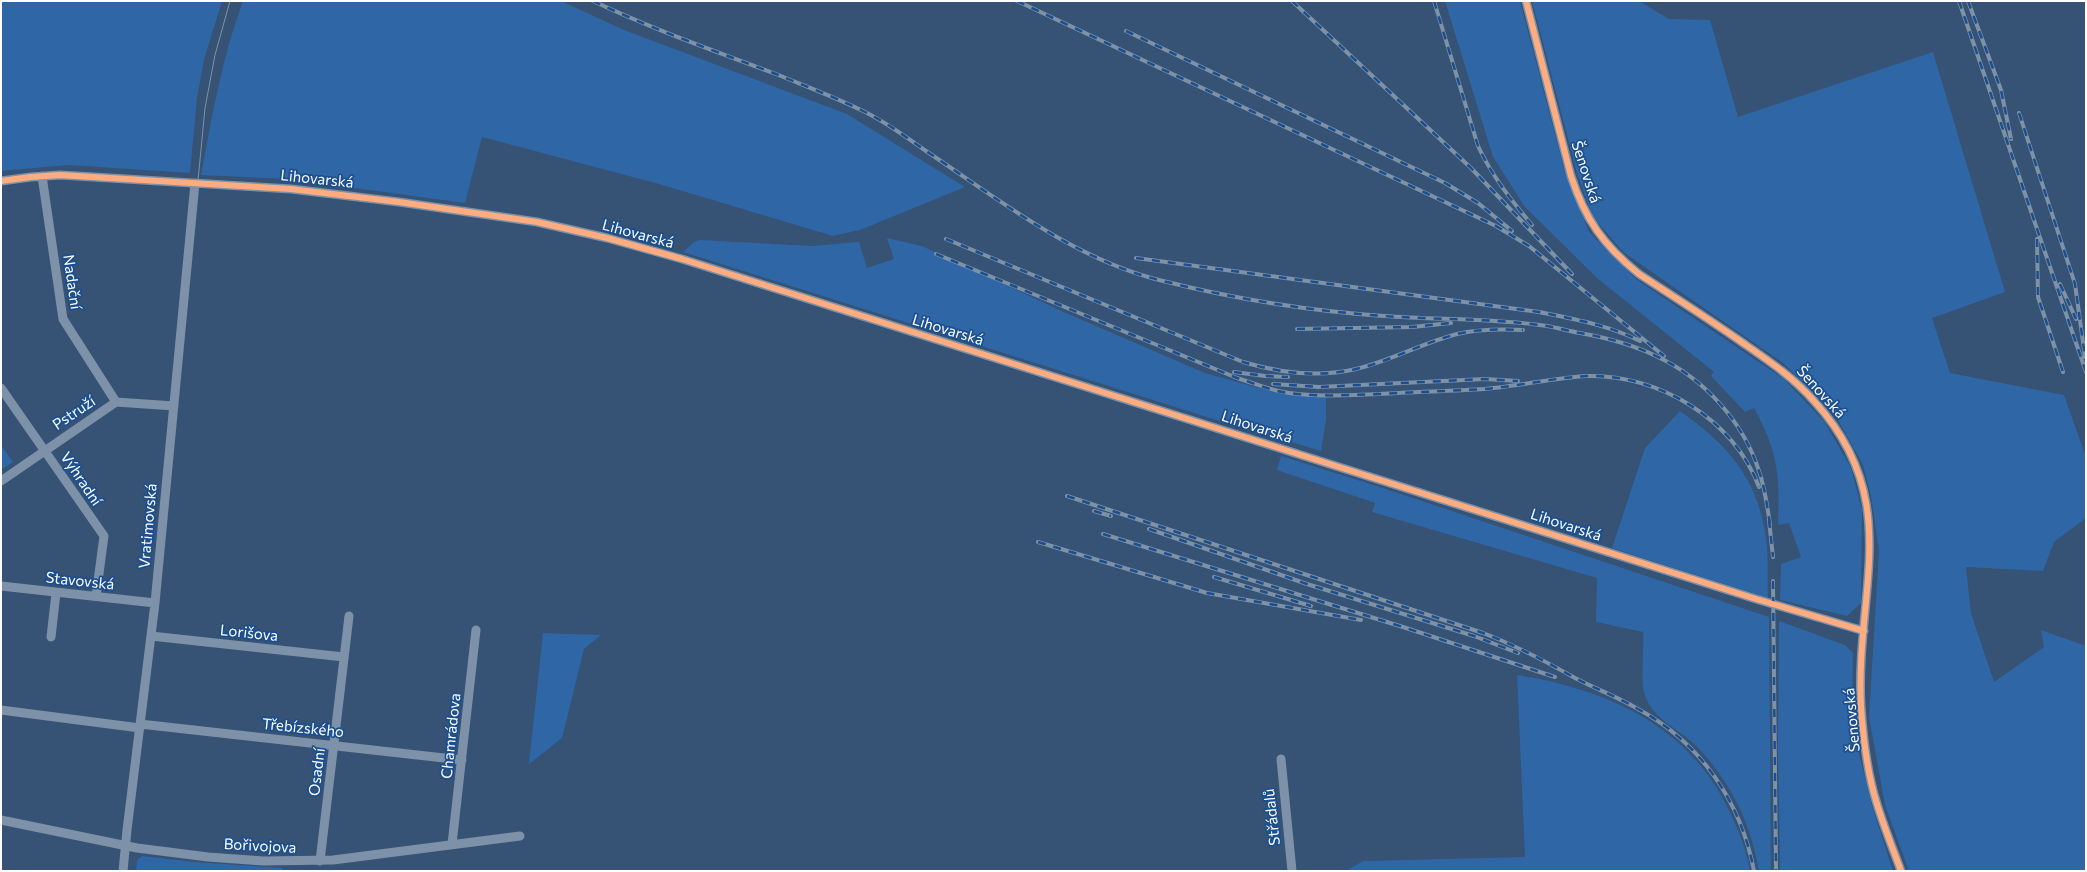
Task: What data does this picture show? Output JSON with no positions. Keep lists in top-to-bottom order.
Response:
{
  "streets": {
    "street": [
      "Šenovská",
      "Lihovarská",
      "Nadační",
      "Pstruží",
      "Výhradní",
      "Vratimovská",
      "Stavovská",
      "Lorišova",
      "Třebízského",
      "Chamrádova",
      "Osadní",
      "Střádalů",
      "Bořivojova"
    ]
  },
  "crossings": [
    ["Šenovská", "Lihovarská"],
    ["Lihovarská", "Nadační"],
    ["Lihovarská", "Vratimovská"],
    ["Nadační", "Pstruží"],
    ["Pstruží", "Výhradní"],
    ["Pstruží", "Vratimovská"],
    ["Výhradní", "Stavovská"],
    ["Vratimovská", "Stavovská"],
    ["Vratimovská", "Lorišova"],
    ["Vratimovská", "Třebízského"],
    ["Vratimovská", "Bořivojova"],
    ["Lorišova", "Osadní"],
    ["Třebízského", "Chamrádova"],
    ["Třebízského", "Osadní"],
    ["Chamrádova", "Bořivojova"],
    ["Osadní", "Bořivojova"]
  ]
}
